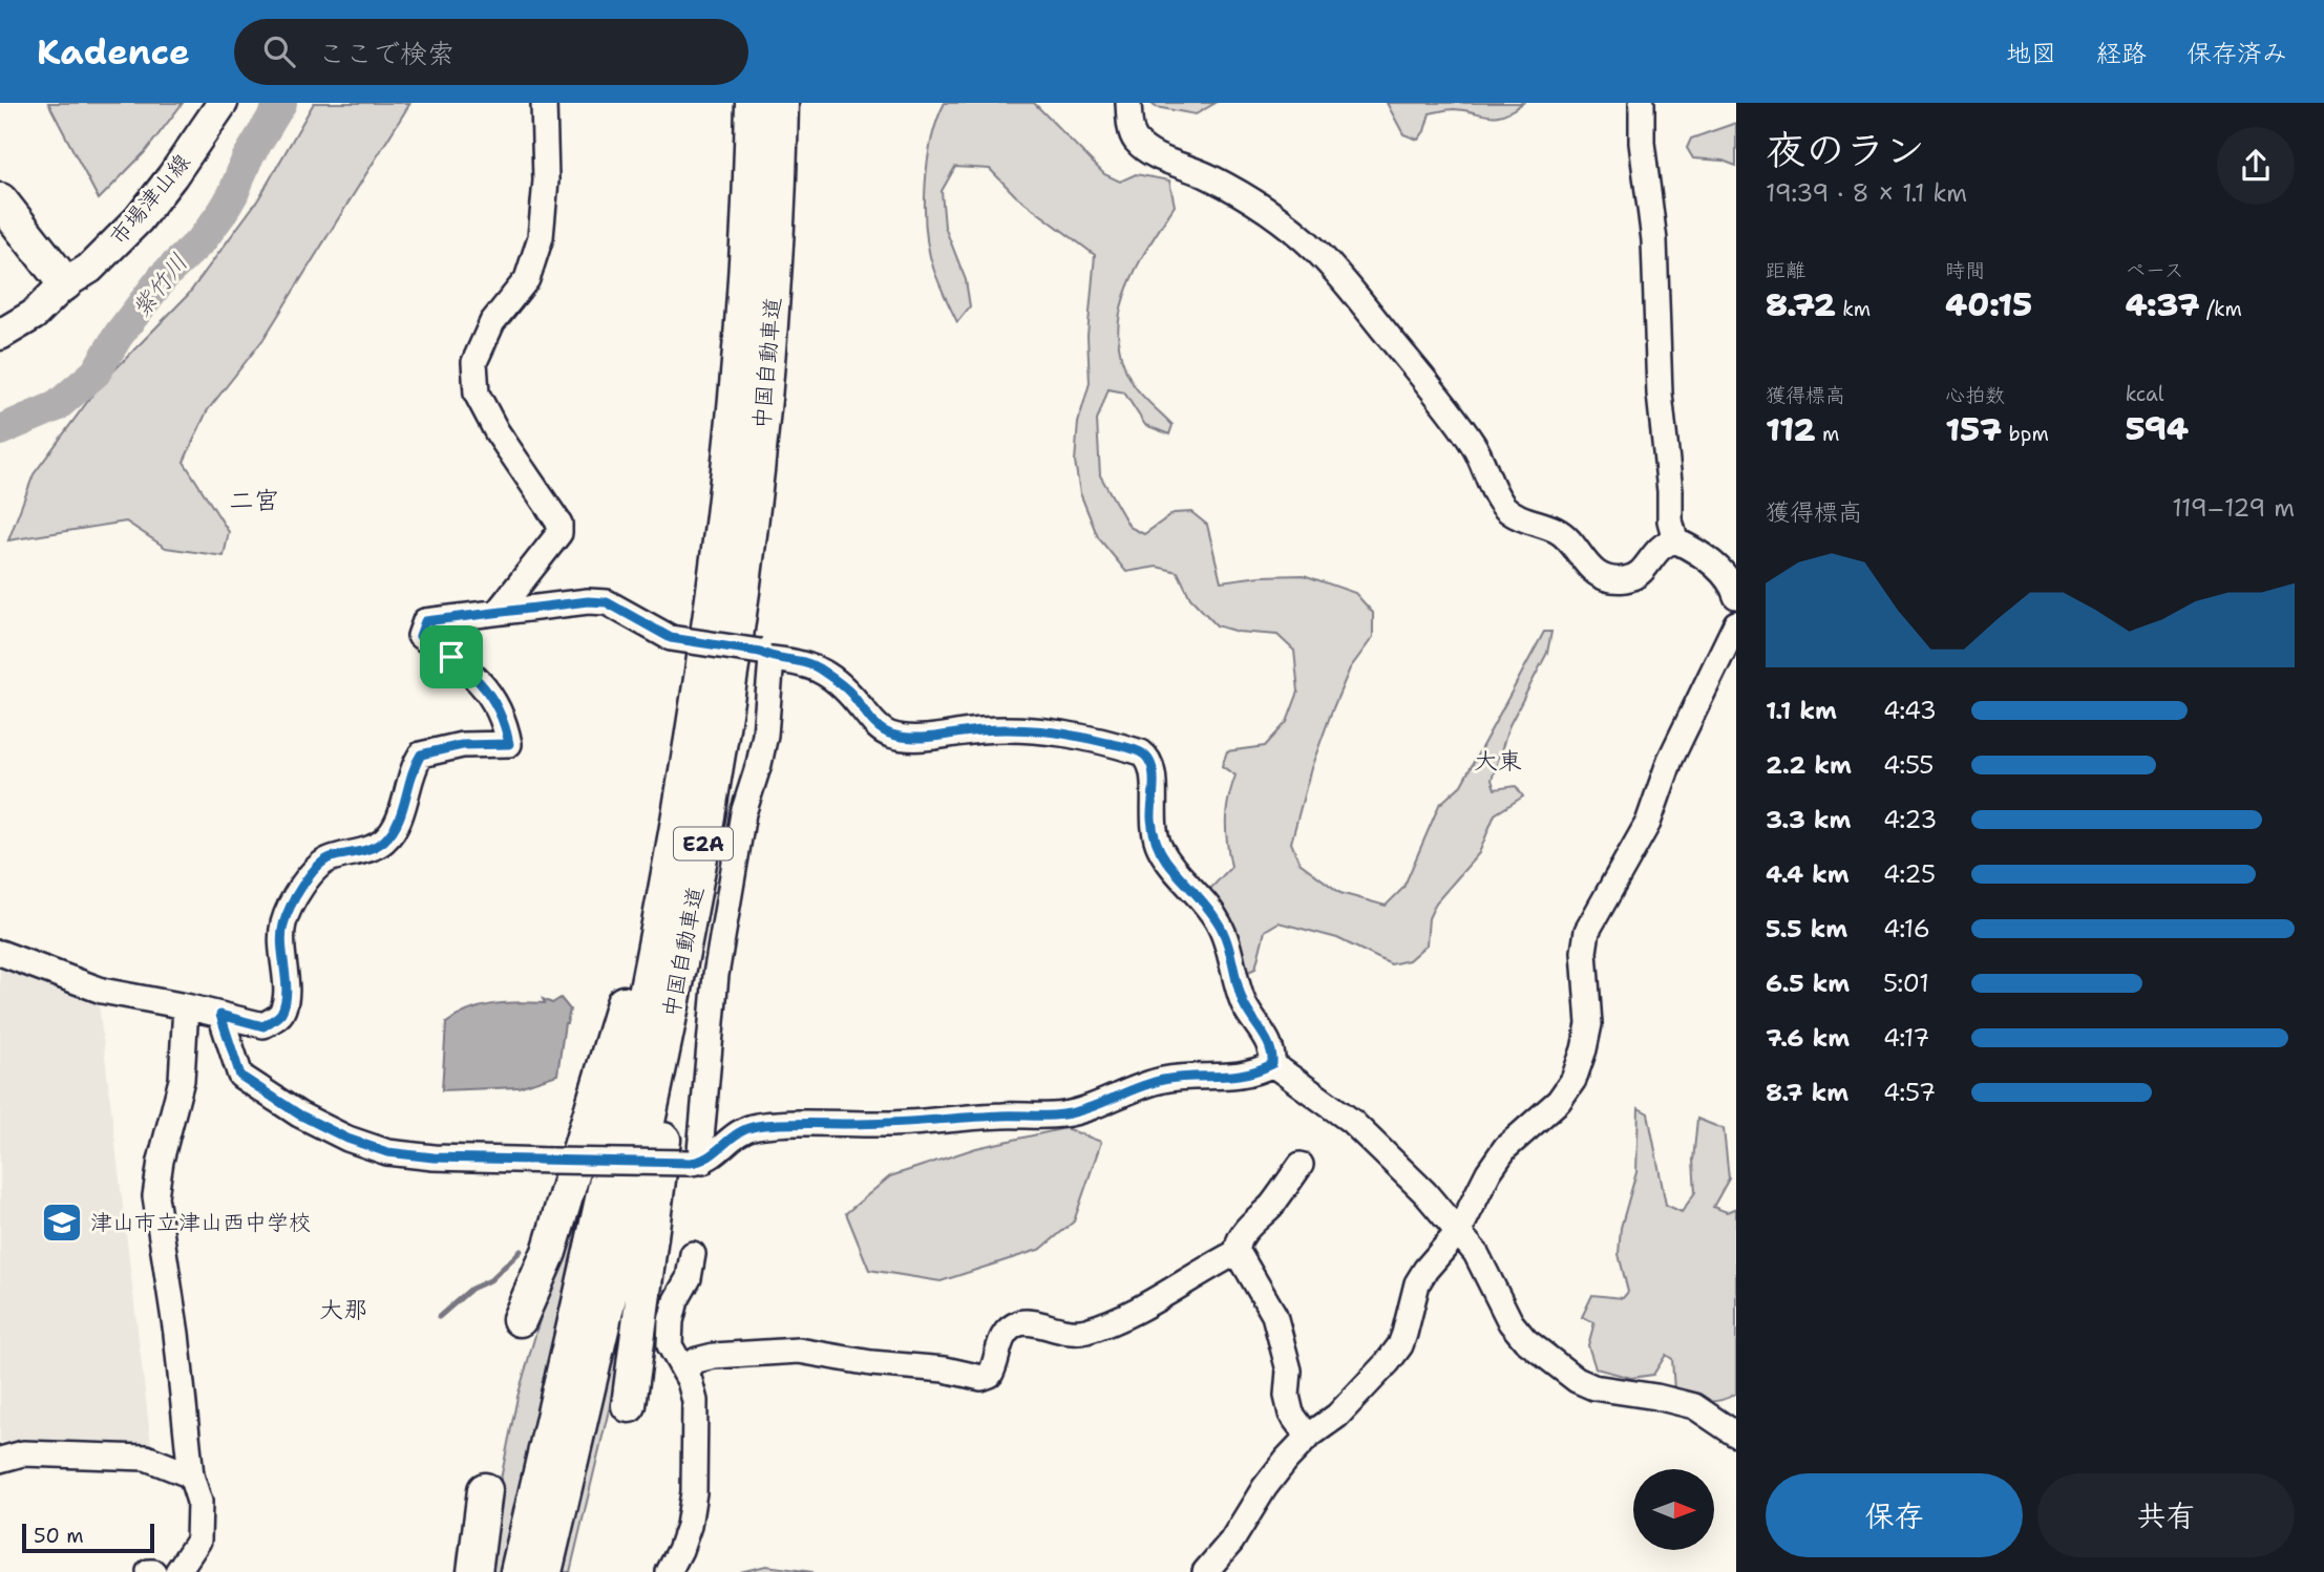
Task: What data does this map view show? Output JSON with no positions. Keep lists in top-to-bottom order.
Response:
{
  "streets": {
    "highway": ["中国自動車道", "E2A"],
    "main road": ["市場津山線"]
  },
  "districts": ["二宮", "大東", "大那"],
  "water": ["紫竹川"],
  "places": {
    "school or university": ["津山市立津山西中学校"]
  },
  "scale_bar": "50 m",
  "north": "right",
  "page": {
    "header": "Kadence",
    "search": "ここで検索",
    "nav": ["地図", "経路", "保存済み"],
    "heading": ["夜のラン", "19:39 · 8 × 1.1 km"],
    "stats": [
      ["距離", "8.72 km"],
      ["時間", "40:15"],
      ["ペース", "4:37 /km"],
      ["獲得標高", "112 m"],
      ["心拍数", "157 bpm"],
      ["kcal", "594"]
    ],
    "chart": ["獲得標高", "119–129 m"],
    "list": [
      {
        "name": "1.1 km",
        "note": "4:43"
      },
      {
        "name": "2.2 km",
        "note": "4:55"
      },
      {
        "name": "3.3 km",
        "note": "4:23"
      },
      {
        "name": "4.4 km",
        "note": "4:25"
      },
      {
        "name": "5.5 km",
        "note": "4:16"
      },
      {
        "name": "6.5 km",
        "note": "5:01"
      },
      {
        "name": "7.6 km",
        "note": "4:17"
      },
      {
        "name": "8.7 km",
        "note": "4:57"
      }
    ],
    "buttons": ["保存", "共有"],
    "scale": "50 m"
  }
}
